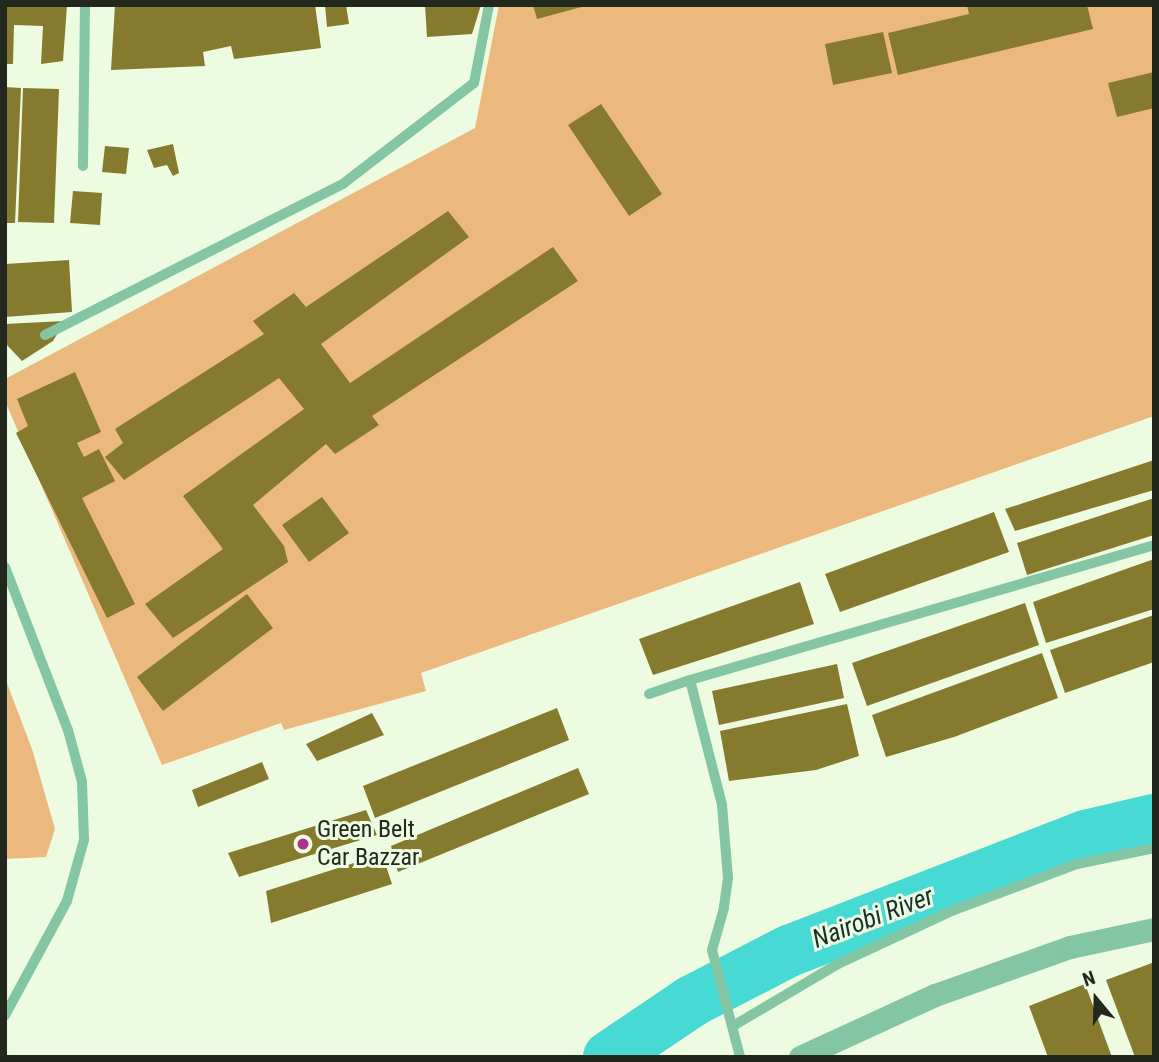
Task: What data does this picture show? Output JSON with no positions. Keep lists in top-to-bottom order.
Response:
{
  "water": ["Nairobi River"],
  "places": ["Green Belt Car Bazzar"],
  "north": "top"
}
